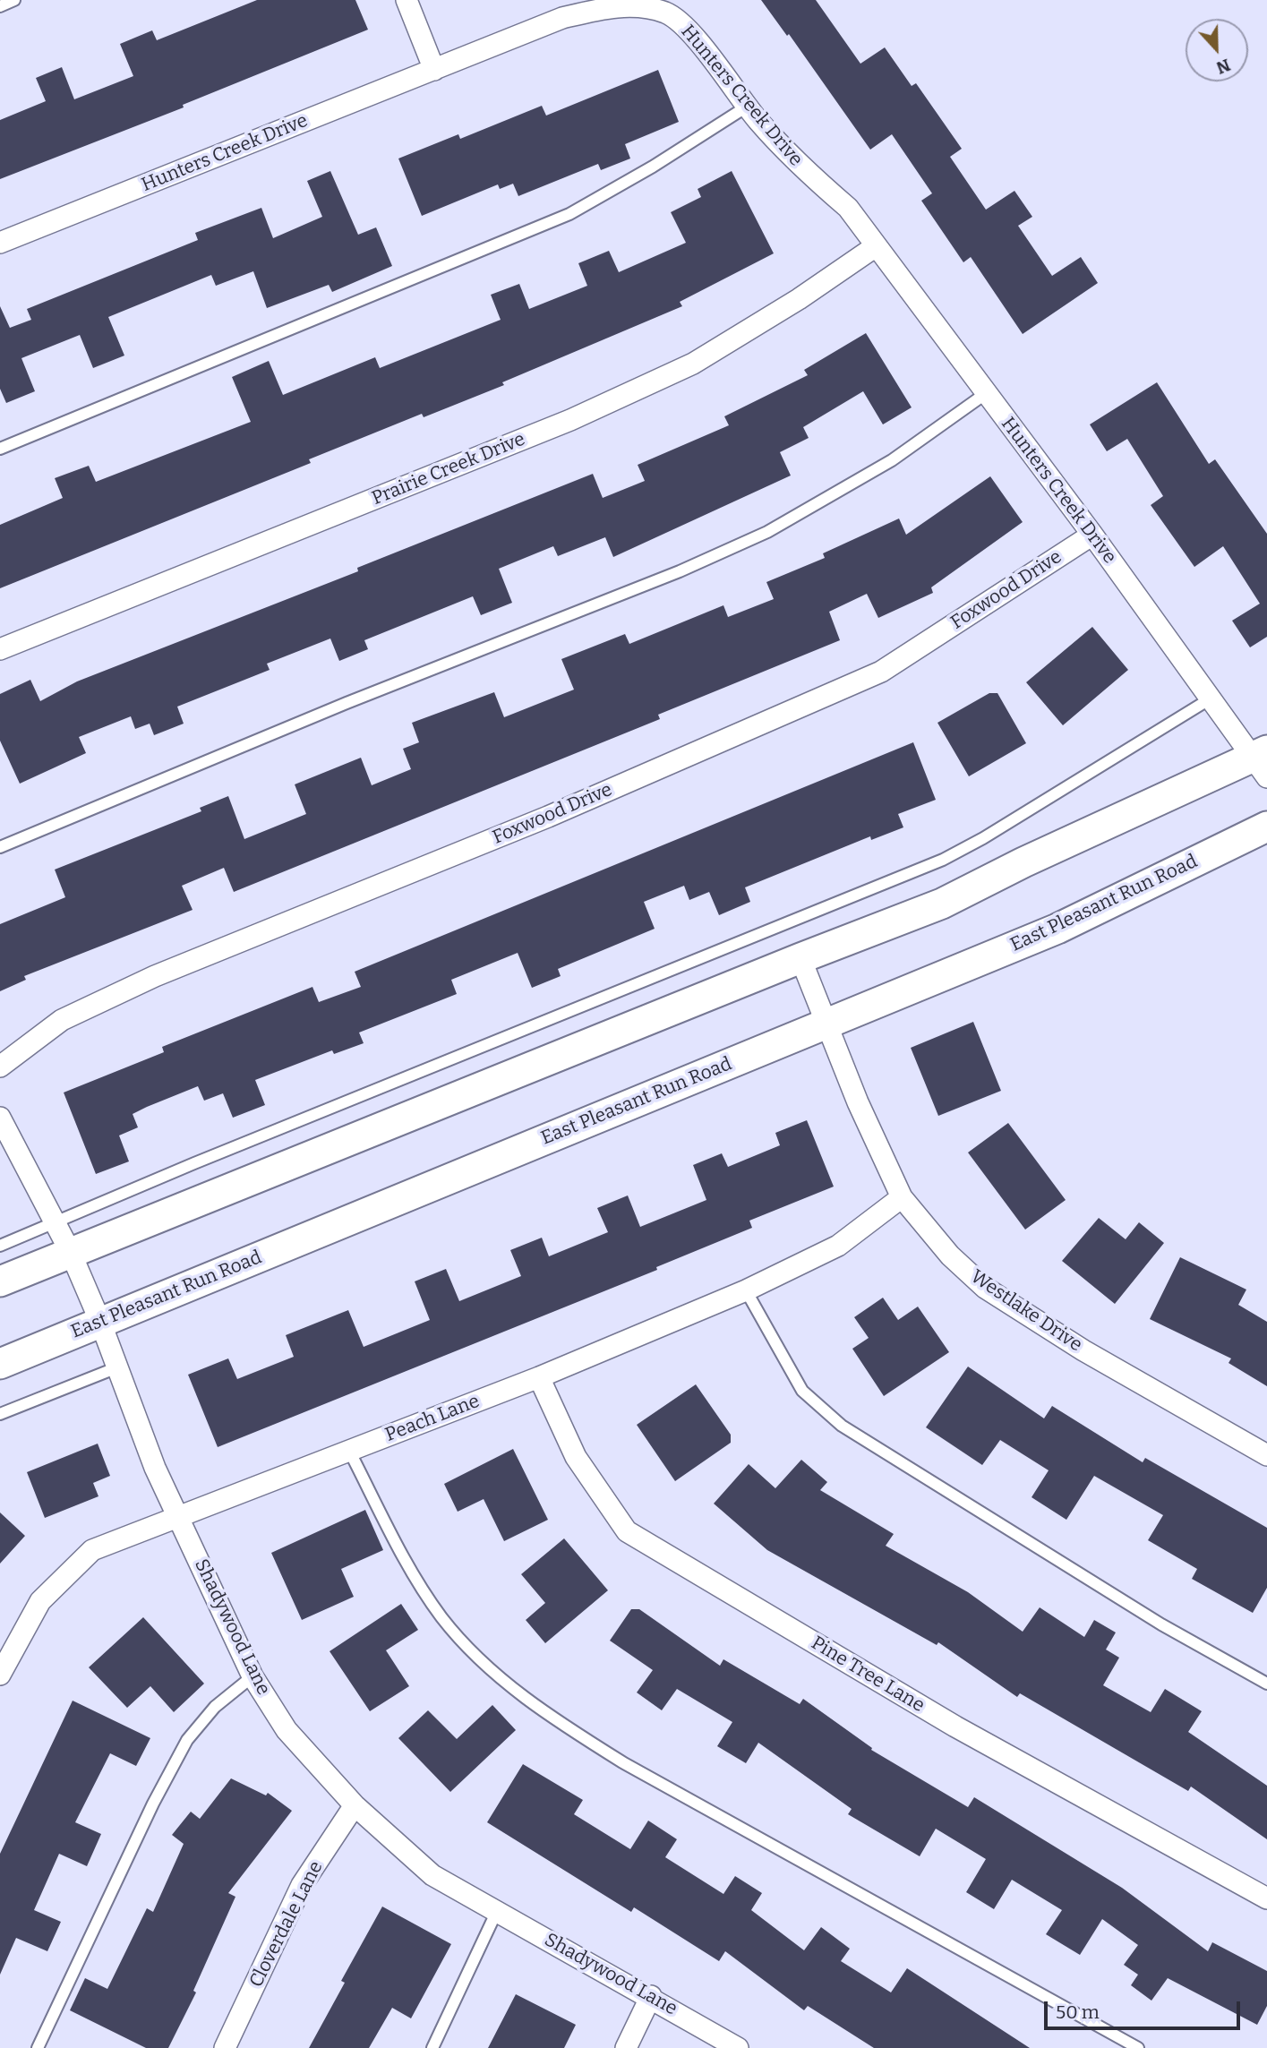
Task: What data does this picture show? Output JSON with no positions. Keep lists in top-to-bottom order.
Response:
{
  "streets": {
    "main road": ["East Pleasant Run Road"],
    "street": [
      "Hunters Creek Drive",
      "Prairie Creek Drive",
      "Foxwood Drive",
      "Westlake Drive",
      "Peach Lane",
      "Shadywood Lane",
      "Pine Tree Lane",
      "Cloverdale Lane"
    ]
  },
  "crossings": [
    ["Hunters Creek Drive", "Prairie Creek Drive"],
    ["Hunters Creek Drive", "Foxwood Drive"],
    ["East Pleasant Run Road", "Westlake Drive"],
    ["East Pleasant Run Road", "Shadywood Lane"],
    ["Westlake Drive", "Peach Lane"],
    ["Peach Lane", "Shadywood Lane"],
    ["Peach Lane", "Pine Tree Lane"],
    ["Shadywood Lane", "Cloverdale Lane"]
  ],
  "scale_bar": "50 m",
  "north": "bottom"
}
